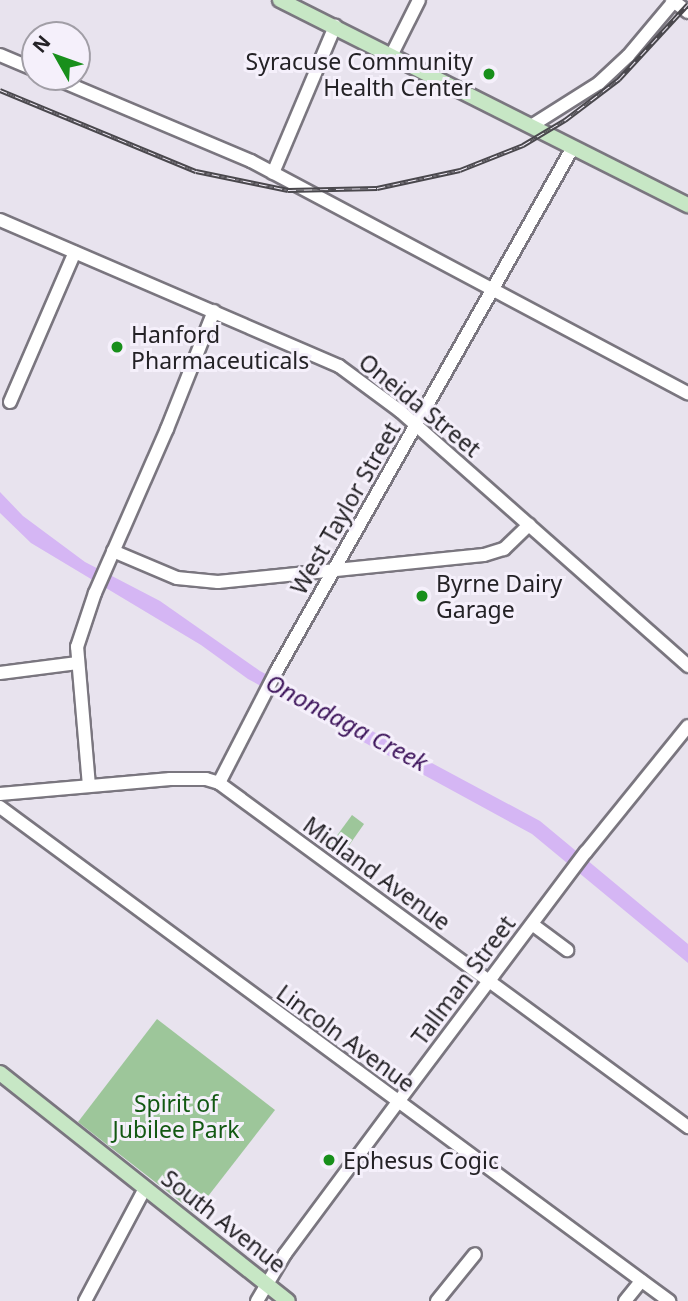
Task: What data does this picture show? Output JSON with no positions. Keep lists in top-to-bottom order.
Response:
{
  "streets": {
    "main road": ["South Avenue"],
    "street": [
      "Oneida Street",
      "West Taylor Street",
      "Midland Avenue",
      "Tallman Street",
      "Lincoln Avenue"
    ]
  },
  "crossings": [
    ["Oneida Street", "West Taylor Street"],
    ["West Taylor Street", "Midland Avenue"],
    ["Midland Avenue", "Tallman Street"],
    ["Tallman Street", "Lincoln Avenue"],
    ["Tallman Street", "South Avenue"]
  ],
  "water": ["Onondaga Creek"],
  "parks": ["Spirit of Jubilee Park"],
  "places": [
    "Syracuse Community Health Center",
    "Hanford Pharmaceuticals",
    "Byrne Dairy Garage",
    "Ephesus Cogic"
  ],
  "north": "top left"
}
